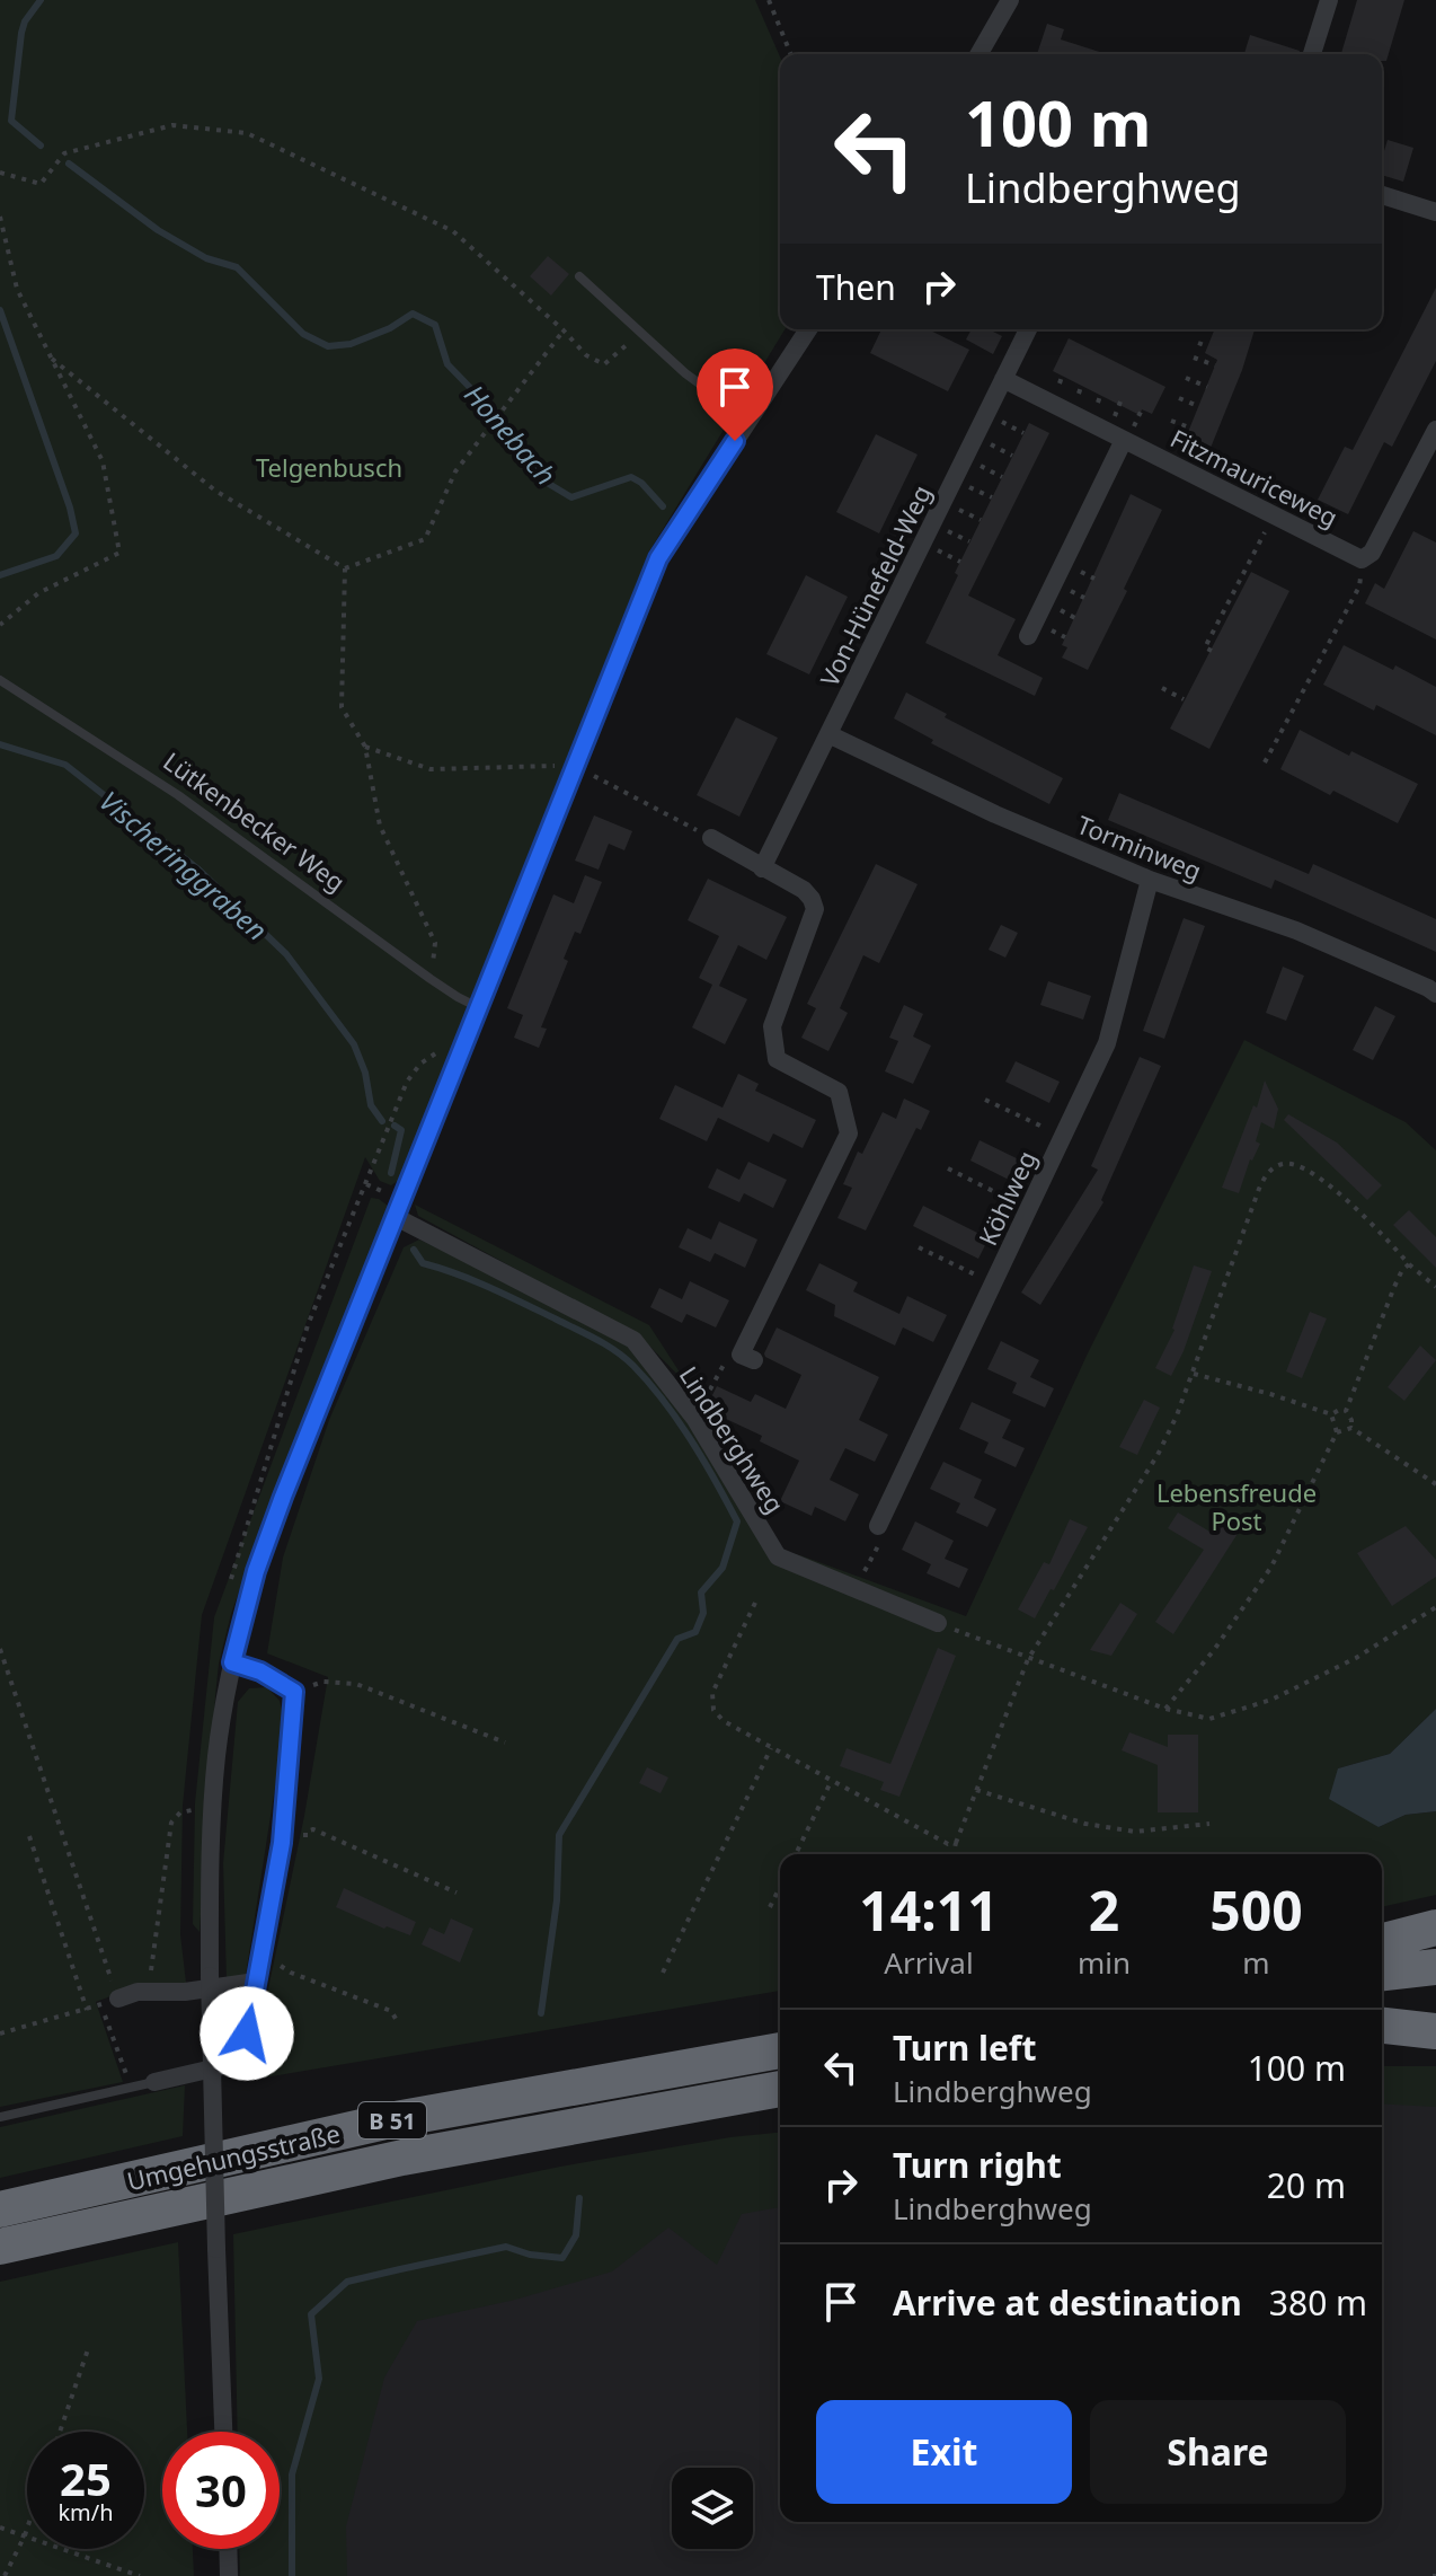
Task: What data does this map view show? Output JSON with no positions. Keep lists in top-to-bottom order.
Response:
{
  "streets": {
    "highway": ["B 51", "Umgehungsstraße"],
    "street": [
      "Fitzmauriceweg",
      "Von-Hünefeld-Weg",
      "Torminweg",
      "Köhlweg",
      "Lindberghweg"
    ],
    "lane": ["Lütkenbecker Weg"]
  },
  "crossings": [
    ["Fitzmauriceweg", "Von-Hünefeld-Weg"],
    ["Von-Hünefeld-Weg", "Torminweg"],
    ["Torminweg", "Köhlweg"]
  ],
  "water": ["Honebach", "Vischeringgraben"],
  "parks": ["Telgenbusch", "Lebensfreude Post"],
  "page": {
    "turn": ["100 m", "Lindberghweg"],
    "then": "Then",
    "eta": [
      "14:11",
      "Arrival",
      "2",
      "min",
      "500",
      "m"
    ],
    "list": [
      {
        "name": "Turn left",
        "note": "Lindberghweg",
        "value": "100 m"
      },
      {
        "name": "Turn right",
        "note": "Lindberghweg",
        "value": "20 m"
      },
      {
        "name": "Arrive at destination",
        "value": "380 m"
      }
    ],
    "buttons": ["Exit", "Share"],
    "speed": "25 km/h",
    "limit": "30"
  }
}
